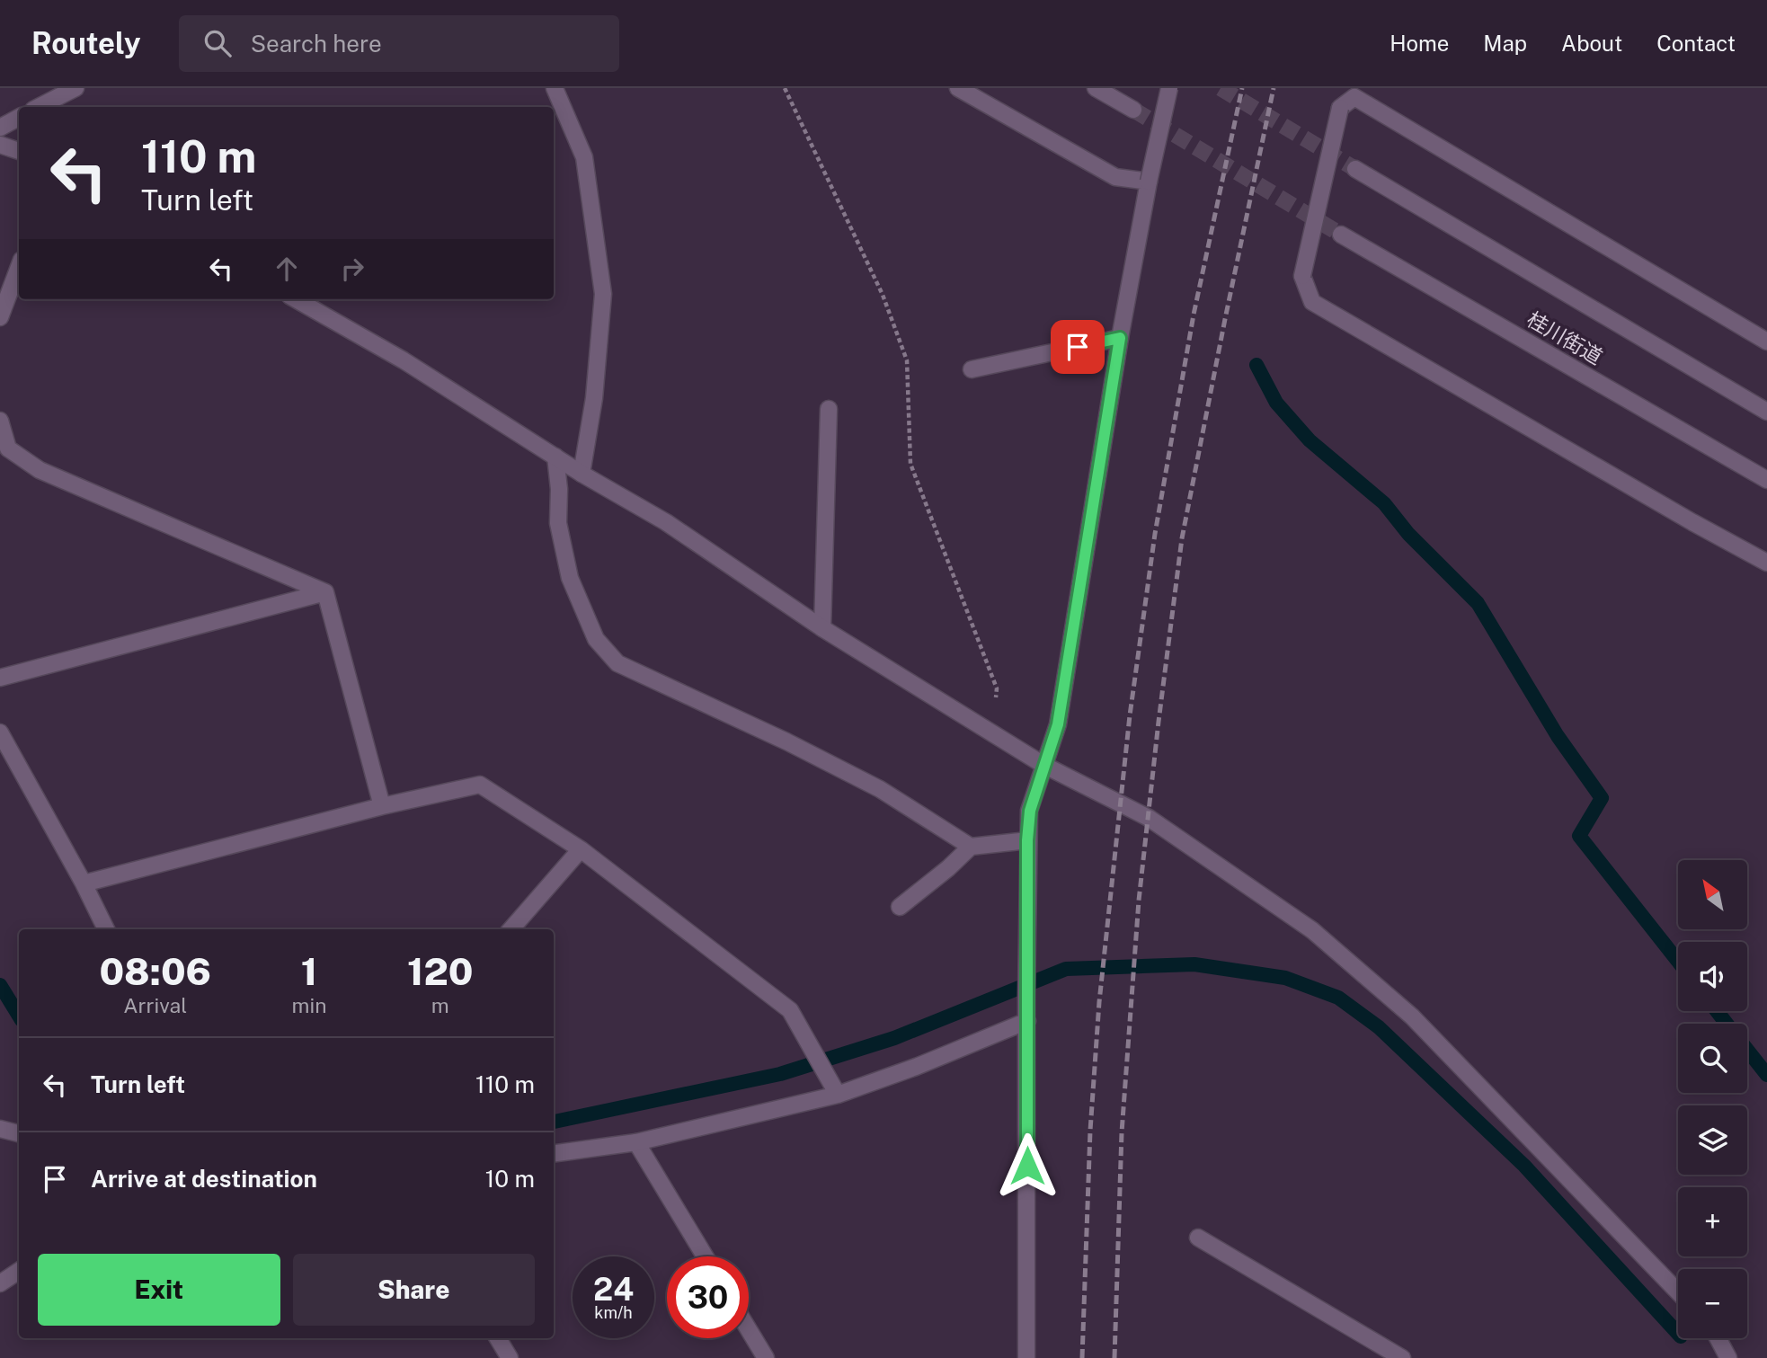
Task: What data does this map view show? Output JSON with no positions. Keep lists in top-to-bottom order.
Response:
{
  "streets": {
    "street": ["桂川街道"]
  },
  "north": "top left",
  "page": {
    "header": "Routely",
    "search": "Search here",
    "nav": [
      "Home",
      "Map",
      "About",
      "Contact"
    ],
    "turn": ["110 m", "Turn left"],
    "map_buttons": ["+", "−"],
    "eta": [
      "08:06",
      "Arrival",
      "1",
      "min",
      "120",
      "m"
    ],
    "list": [
      {
        "name": "Turn left",
        "value": "110 m"
      },
      {
        "name": "Arrive at destination",
        "value": "10 m"
      }
    ],
    "buttons": ["Exit", "Share"],
    "speed": "24 km/h",
    "limit": "30"
  }
}
